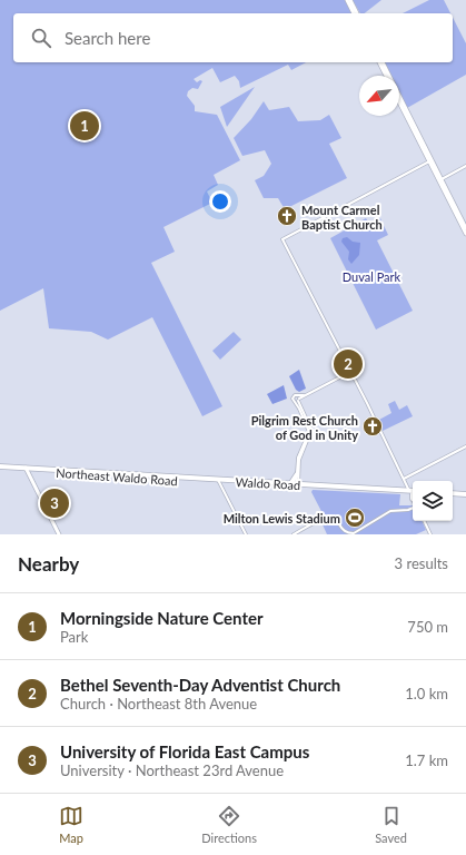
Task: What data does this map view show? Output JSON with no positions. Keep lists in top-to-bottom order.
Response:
{
  "streets": {
    "highway": ["Northeast Waldo Road", "Waldo Road"]
  },
  "crossings": [
    ["Northeast Waldo Road", "Waldo Road"]
  ],
  "parks": ["Duval Park"],
  "places": {
    "church": ["Mount Carmel Baptist Church", "Pilgrim Rest Church of God in Unity"],
    "sports": ["Milton Lewis Stadium"]
  },
  "north": "bottom left",
  "page": {
    "search": "Search here",
    "pins": ["1", "2", "3"],
    "heading": ["Nearby", "3 results"],
    "list": [
      {
        "mark": "1",
        "name": "Morningside Nature Center",
        "note": "Park",
        "value": "750 m"
      },
      {
        "mark": "2",
        "name": "Bethel Seventh-Day Adventist Church",
        "note": "Church · Northeast 8th Avenue",
        "value": "1.0 km"
      },
      {
        "mark": "3",
        "name": "University of Florida East Campus",
        "note": "University · Northeast 23rd Avenue",
        "value": "1.7 km"
      }
    ],
    "nav": ["Map", "Directions", "Saved"]
  }
}
